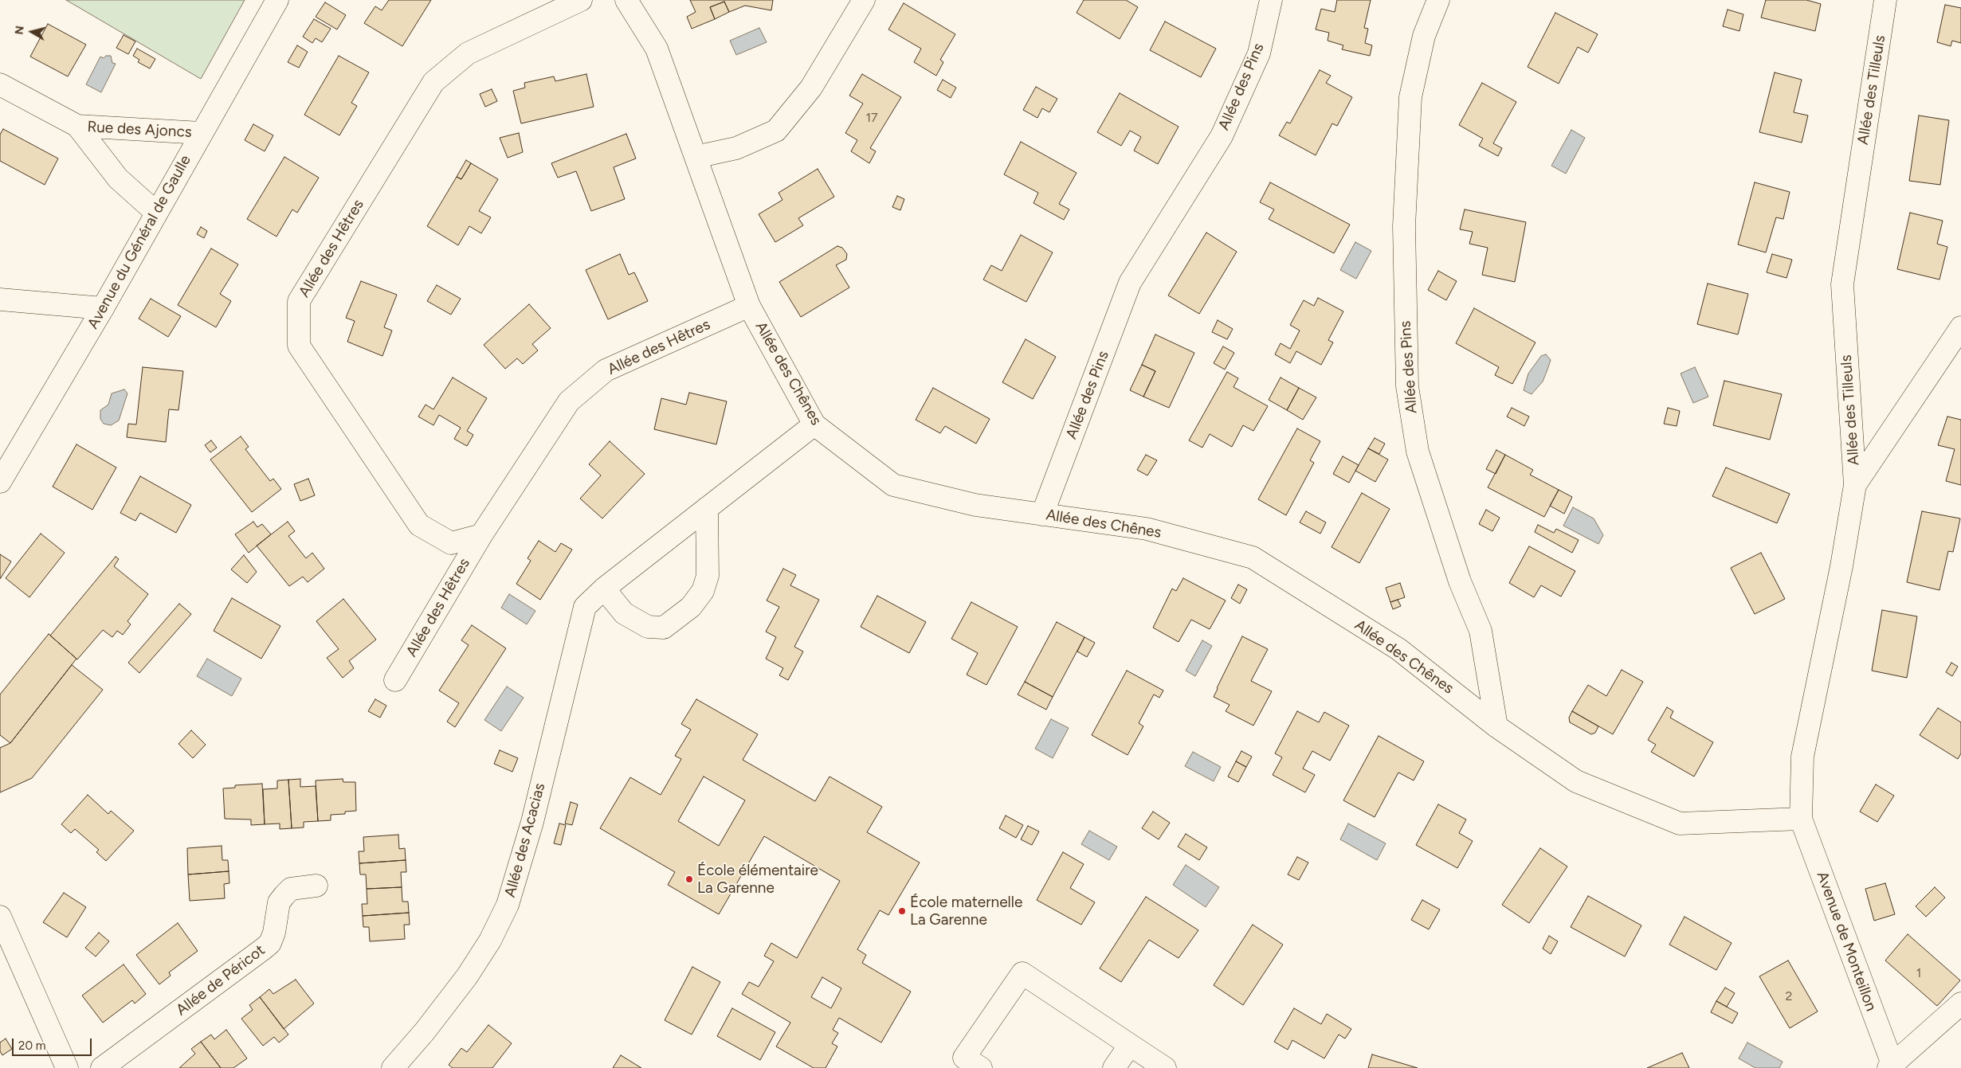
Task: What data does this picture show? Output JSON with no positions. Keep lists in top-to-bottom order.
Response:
{
  "streets": {
    "street": [
      "Allée des Pins",
      "Allée des Tilleuls",
      "Rue des Ajoncs",
      "Avenue du Général de Gaulle",
      "Allée des Hêtres",
      "Allée des Chênes",
      "Allée des Acacias",
      "Avenue de Monteillon",
      "Allée de Péricot"
    ]
  },
  "crossings": [
    ["Allée des Pins", "Allée des Chênes"],
    ["Allée des Tilleuls", "Allée des Chênes"],
    ["Allée des Tilleuls", "Avenue de Monteillon"],
    ["Rue des Ajoncs", "Avenue du Général de Gaulle"],
    ["Allée des Hêtres", "Allée des Chênes"],
    ["Allée des Chênes", "Allée des Acacias"],
    ["Allée des Chênes", "Avenue de Monteillon"]
  ],
  "places": ["École élémentaire La Garenne", "École maternelle La Garenne"],
  "house_numbers": ["17", "1", "2"],
  "scale_bar": "20 m",
  "north": "left"
}
